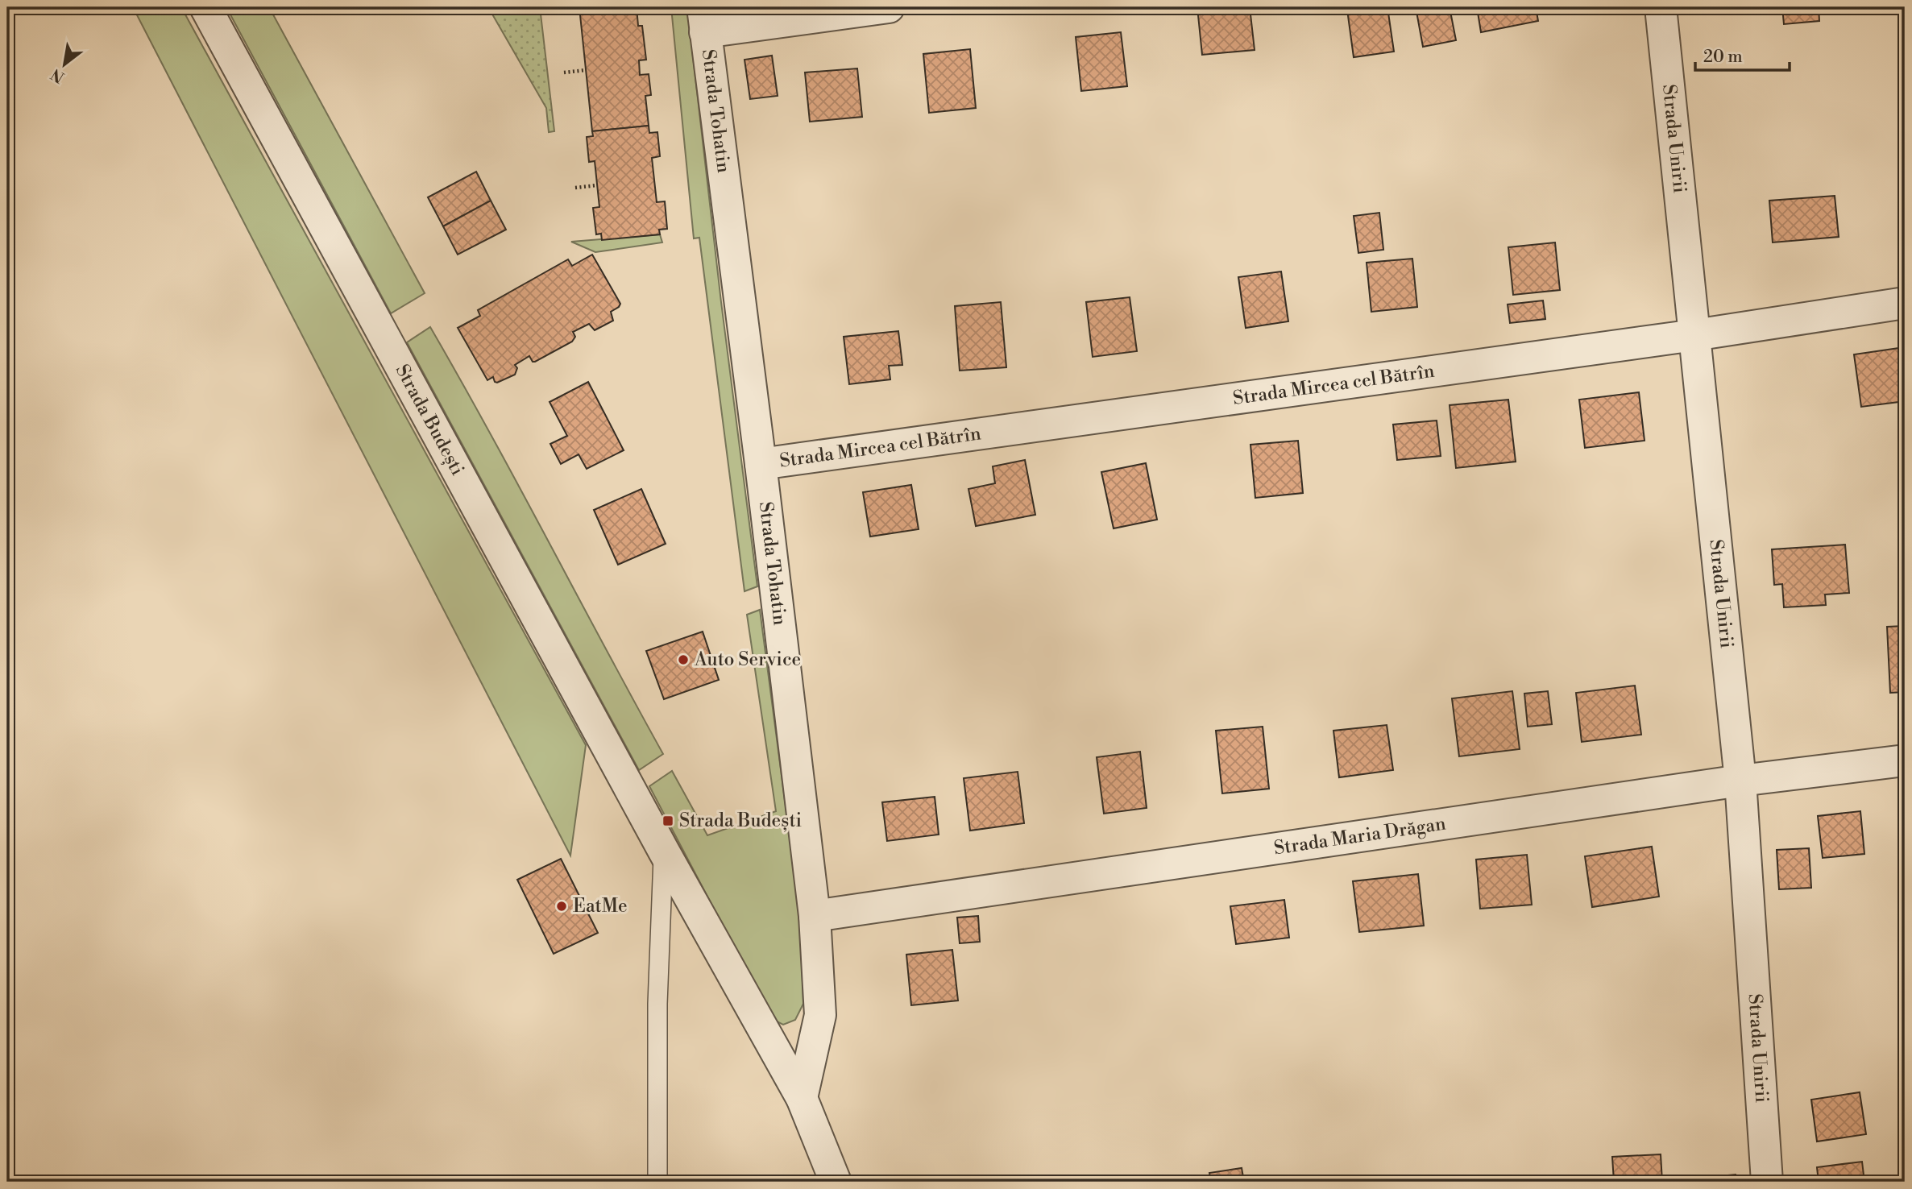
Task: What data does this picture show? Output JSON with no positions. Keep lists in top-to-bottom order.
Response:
{
  "streets": {
    "street": [
      "Strada Tohatin",
      "Strada Unirii",
      "Strada Mircea cel Bătrîn",
      "Strada Budești",
      "Strada Maria Drăgan"
    ]
  },
  "crossings": [
    ["Strada Tohatin", "Strada Mircea cel Bătrîn"],
    ["Strada Tohatin", "Strada Budești"],
    ["Strada Tohatin", "Strada Maria Drăgan"],
    ["Strada Unirii", "Strada Mircea cel Bătrîn"],
    ["Strada Unirii", "Strada Maria Drăgan"]
  ],
  "places": {
    "other": ["Auto Service", "EatMe"],
    "transit": ["Strada Budești"]
  },
  "scale_bar": "20 m",
  "north": "bottom left"
}
